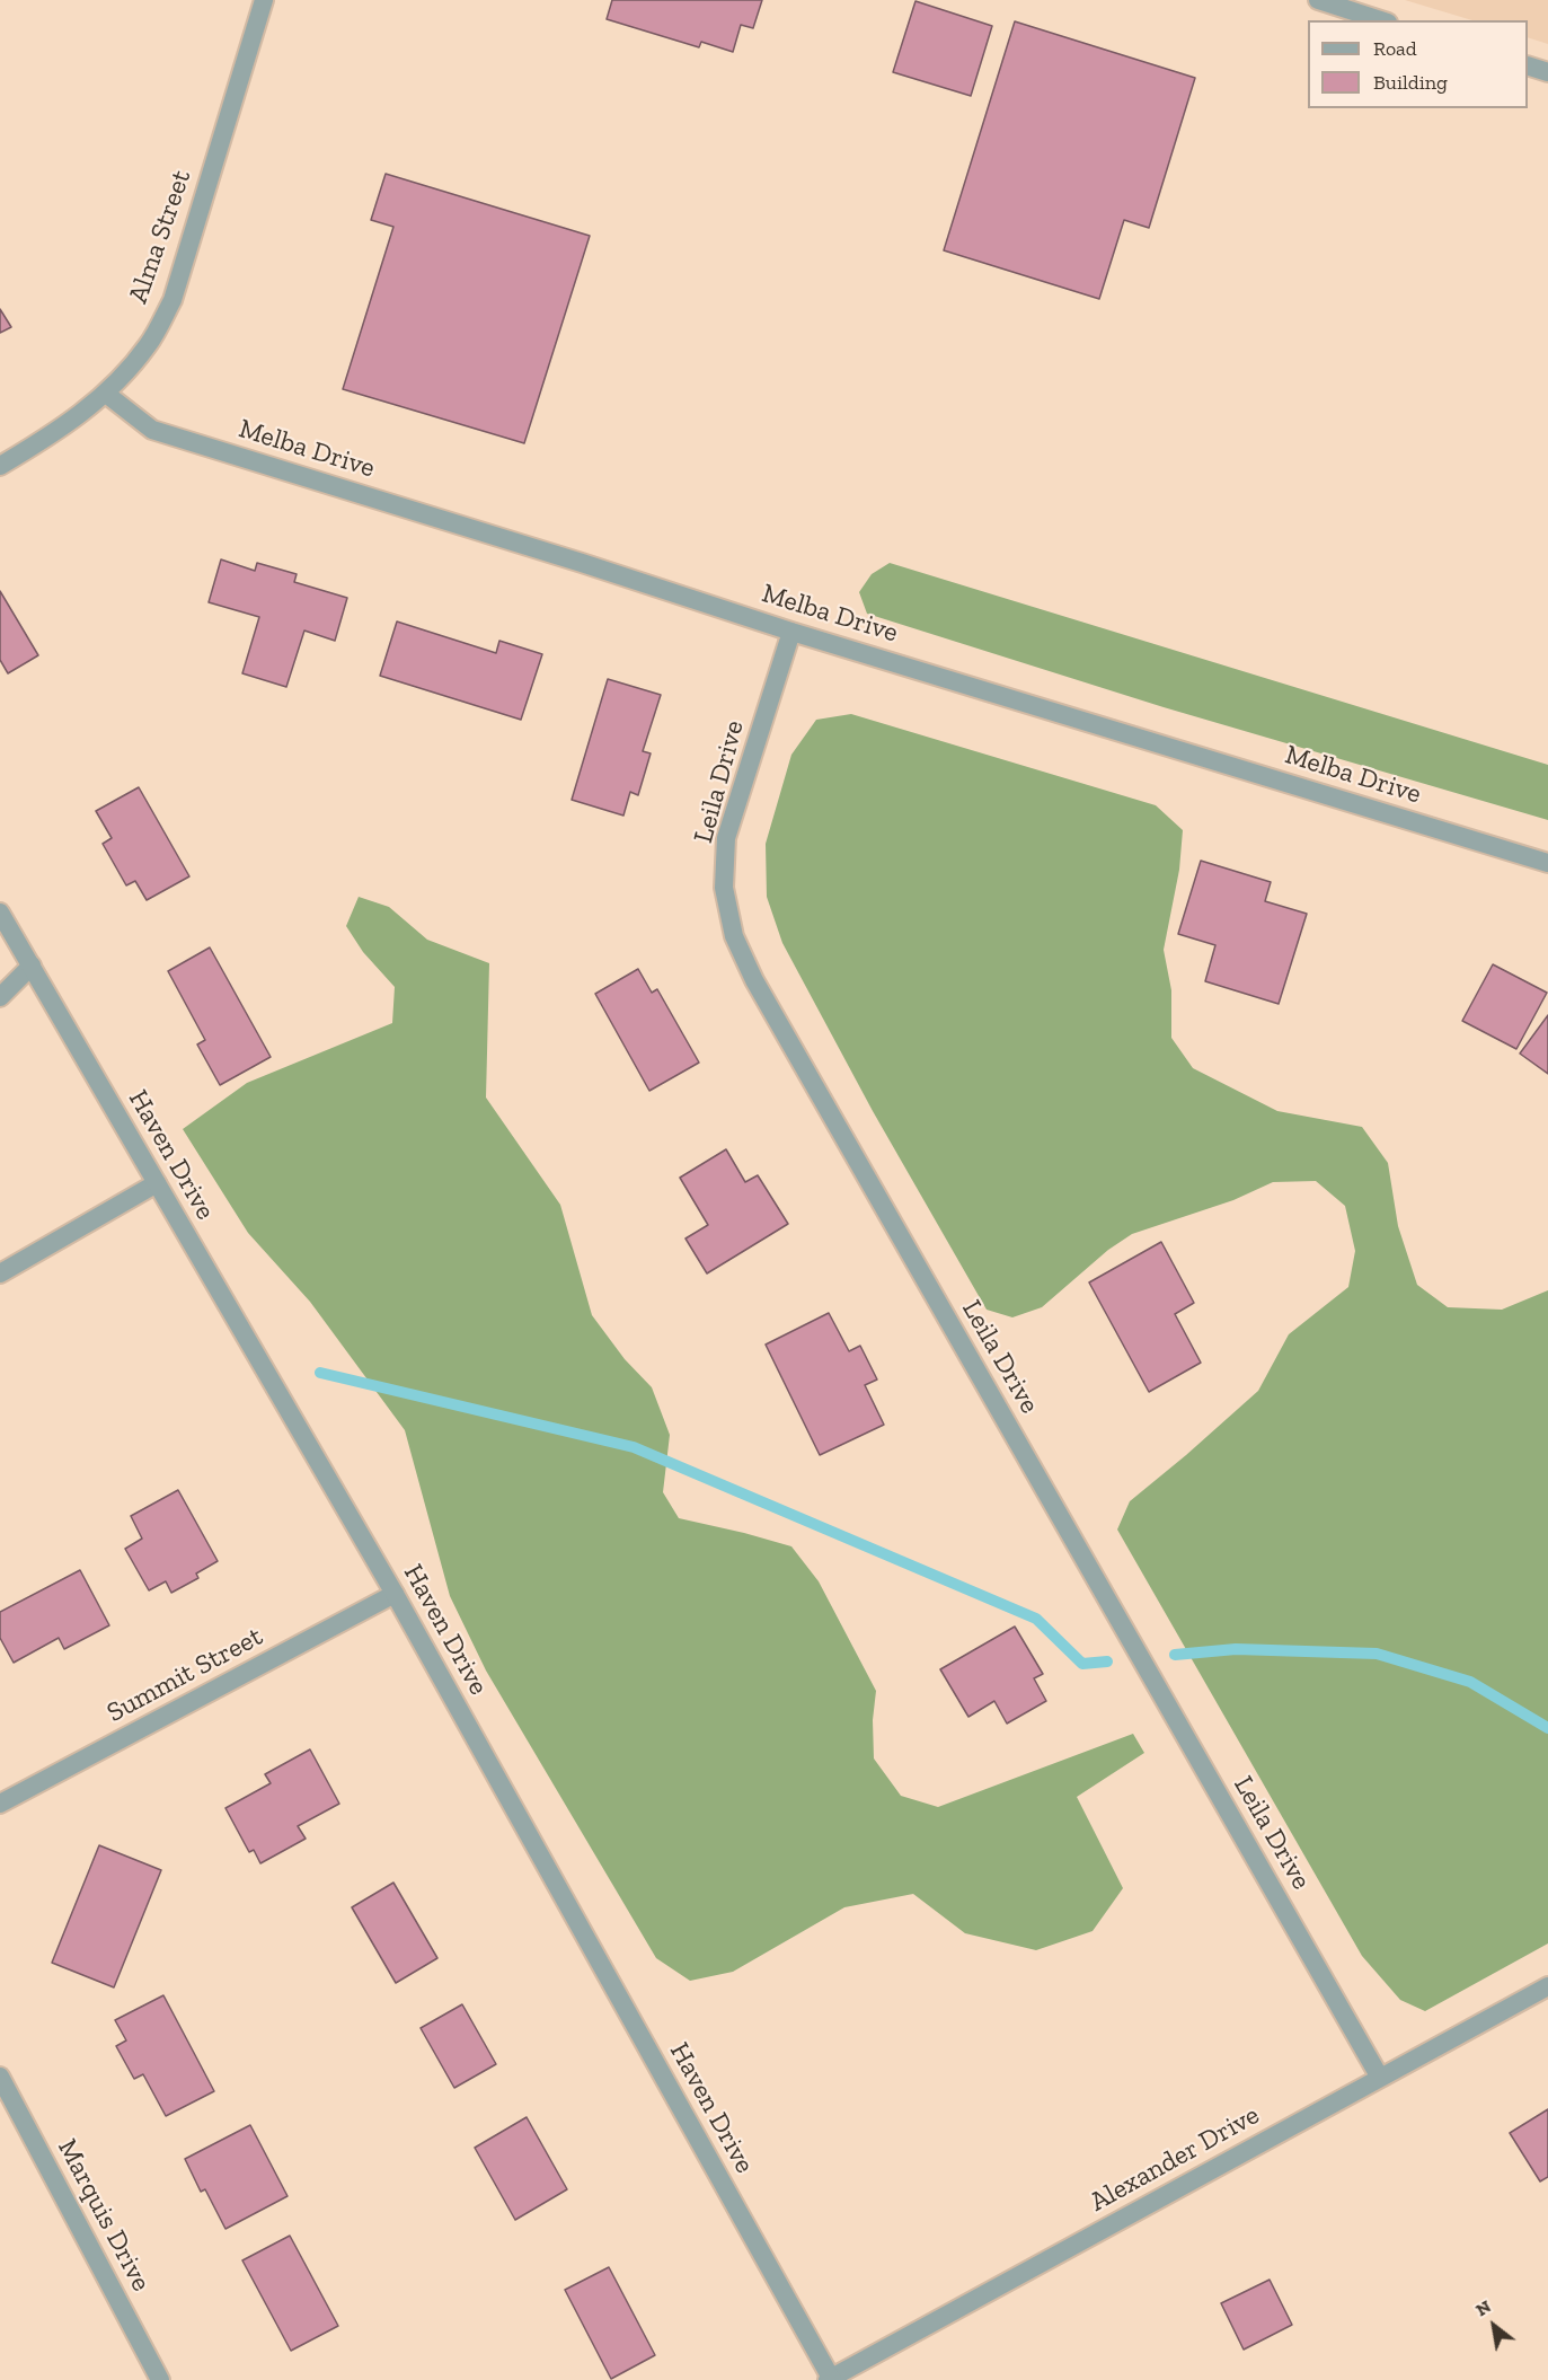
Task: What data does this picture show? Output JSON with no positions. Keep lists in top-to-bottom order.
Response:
{
  "streets": {
    "street": [
      "Alma Street",
      "Melba Drive",
      "Leila Drive",
      "Haven Drive",
      "Summit Street",
      "Alexander Drive",
      "Marquis Drive"
    ]
  },
  "crossings": [
    ["Alma Street", "Melba Drive"],
    ["Melba Drive", "Leila Drive"],
    ["Leila Drive", "Alexander Drive"],
    ["Haven Drive", "Summit Street"],
    ["Haven Drive", "Alexander Drive"]
  ],
  "legend": ["Road", "Building"],
  "north": "top left"
}
